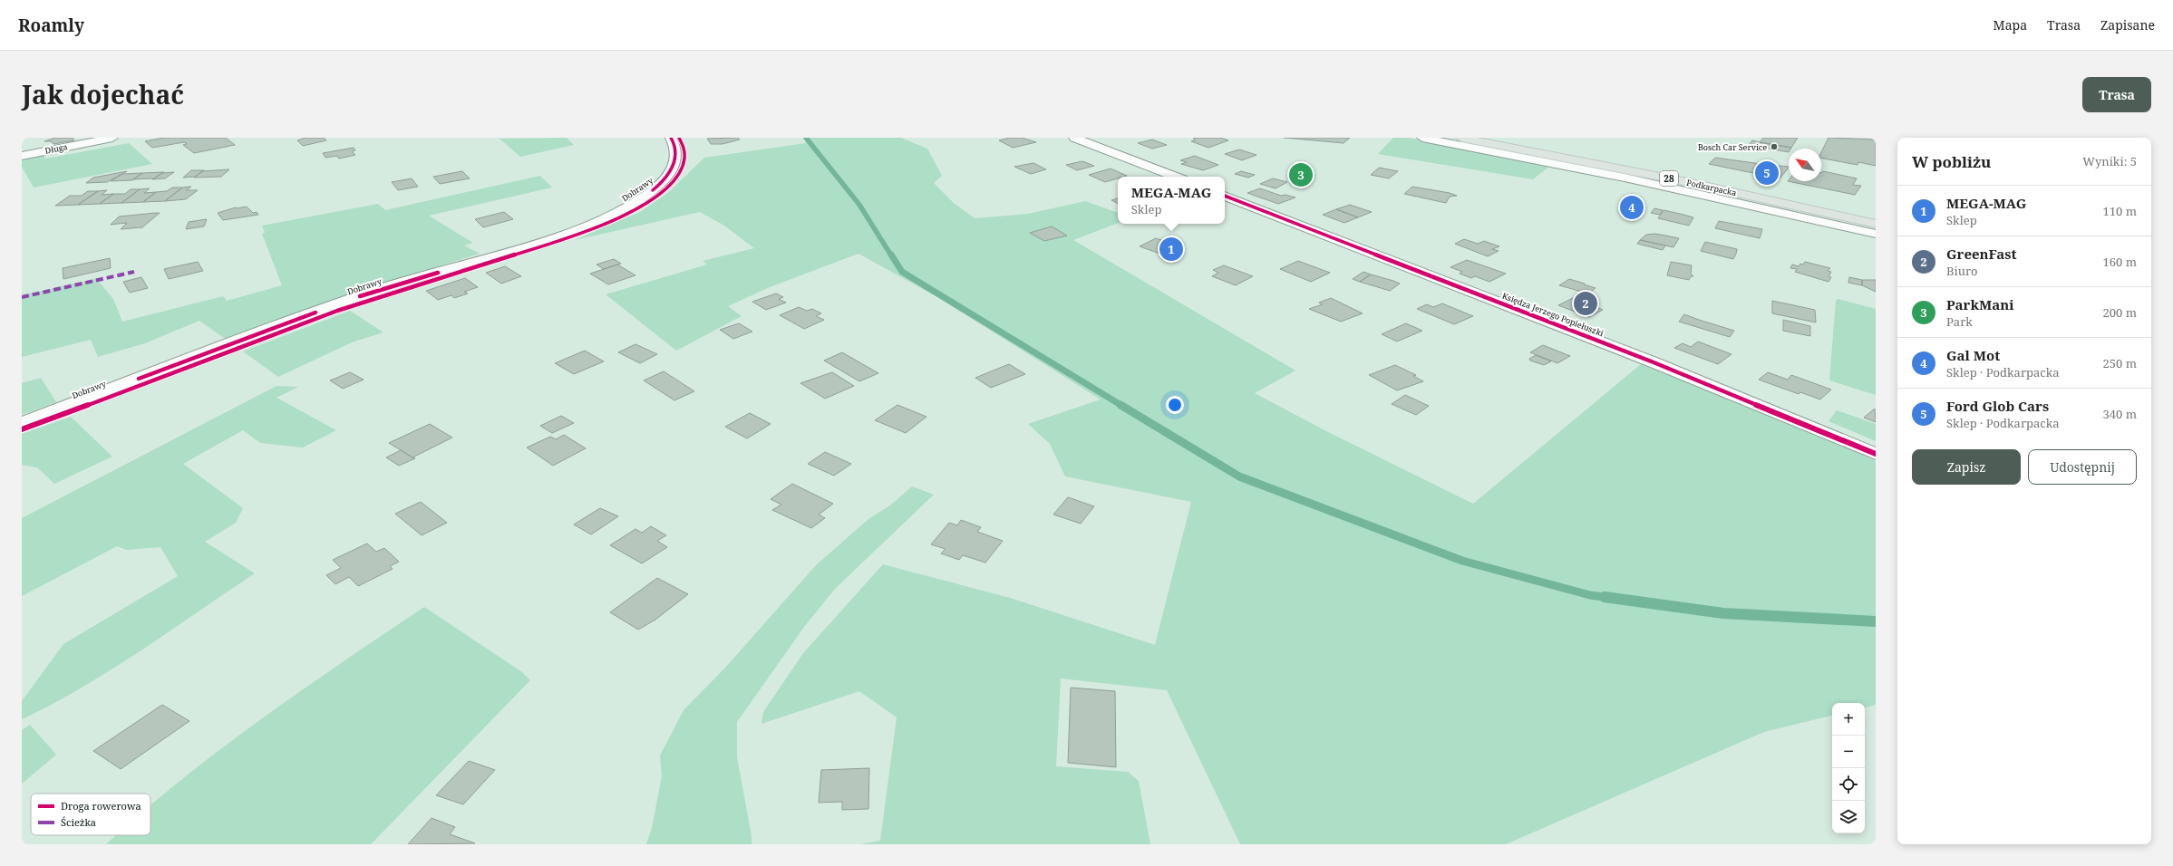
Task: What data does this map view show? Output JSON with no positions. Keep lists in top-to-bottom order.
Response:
{
  "streets": {
    "main road": ["28", "Podkarpacka"],
    "street": ["Długa", "Dobrawy", "Księdza Jerzego Popiełuszki"]
  },
  "places": ["Bosch Car Service"],
  "legend": ["Droga rowerowa", "Ścieżka"],
  "north": "top left",
  "page": {
    "header": "Roamly",
    "nav": ["Mapa", "Trasa", "Zapisane"],
    "title": "Jak dojechać",
    "buttons": [
      "Trasa",
      ["Zapisz", "Udostępnij"]
    ],
    "heading": ["W pobliżu", "Wyniki: 5"],
    "pins": [
      "5",
      "3",
      "4",
      "1",
      "2"
    ],
    "popup": ["MEGA-MAG", "Sklep"],
    "list": [
      {
        "mark": "1",
        "name": "MEGA-MAG",
        "note": "Sklep",
        "value": "110 m"
      },
      {
        "mark": "2",
        "name": "GreenFast",
        "note": "Biuro",
        "value": "160 m"
      },
      {
        "mark": "3",
        "name": "ParkMani",
        "note": "Park",
        "value": "200 m"
      },
      {
        "mark": "4",
        "name": "Gal Mot",
        "note": "Sklep · Podkarpacka",
        "value": "250 m"
      },
      {
        "mark": "5",
        "name": "Ford Glob Cars",
        "note": "Sklep · Podkarpacka",
        "value": "340 m"
      }
    ],
    "map_buttons": ["+", "−"]
  }
}
